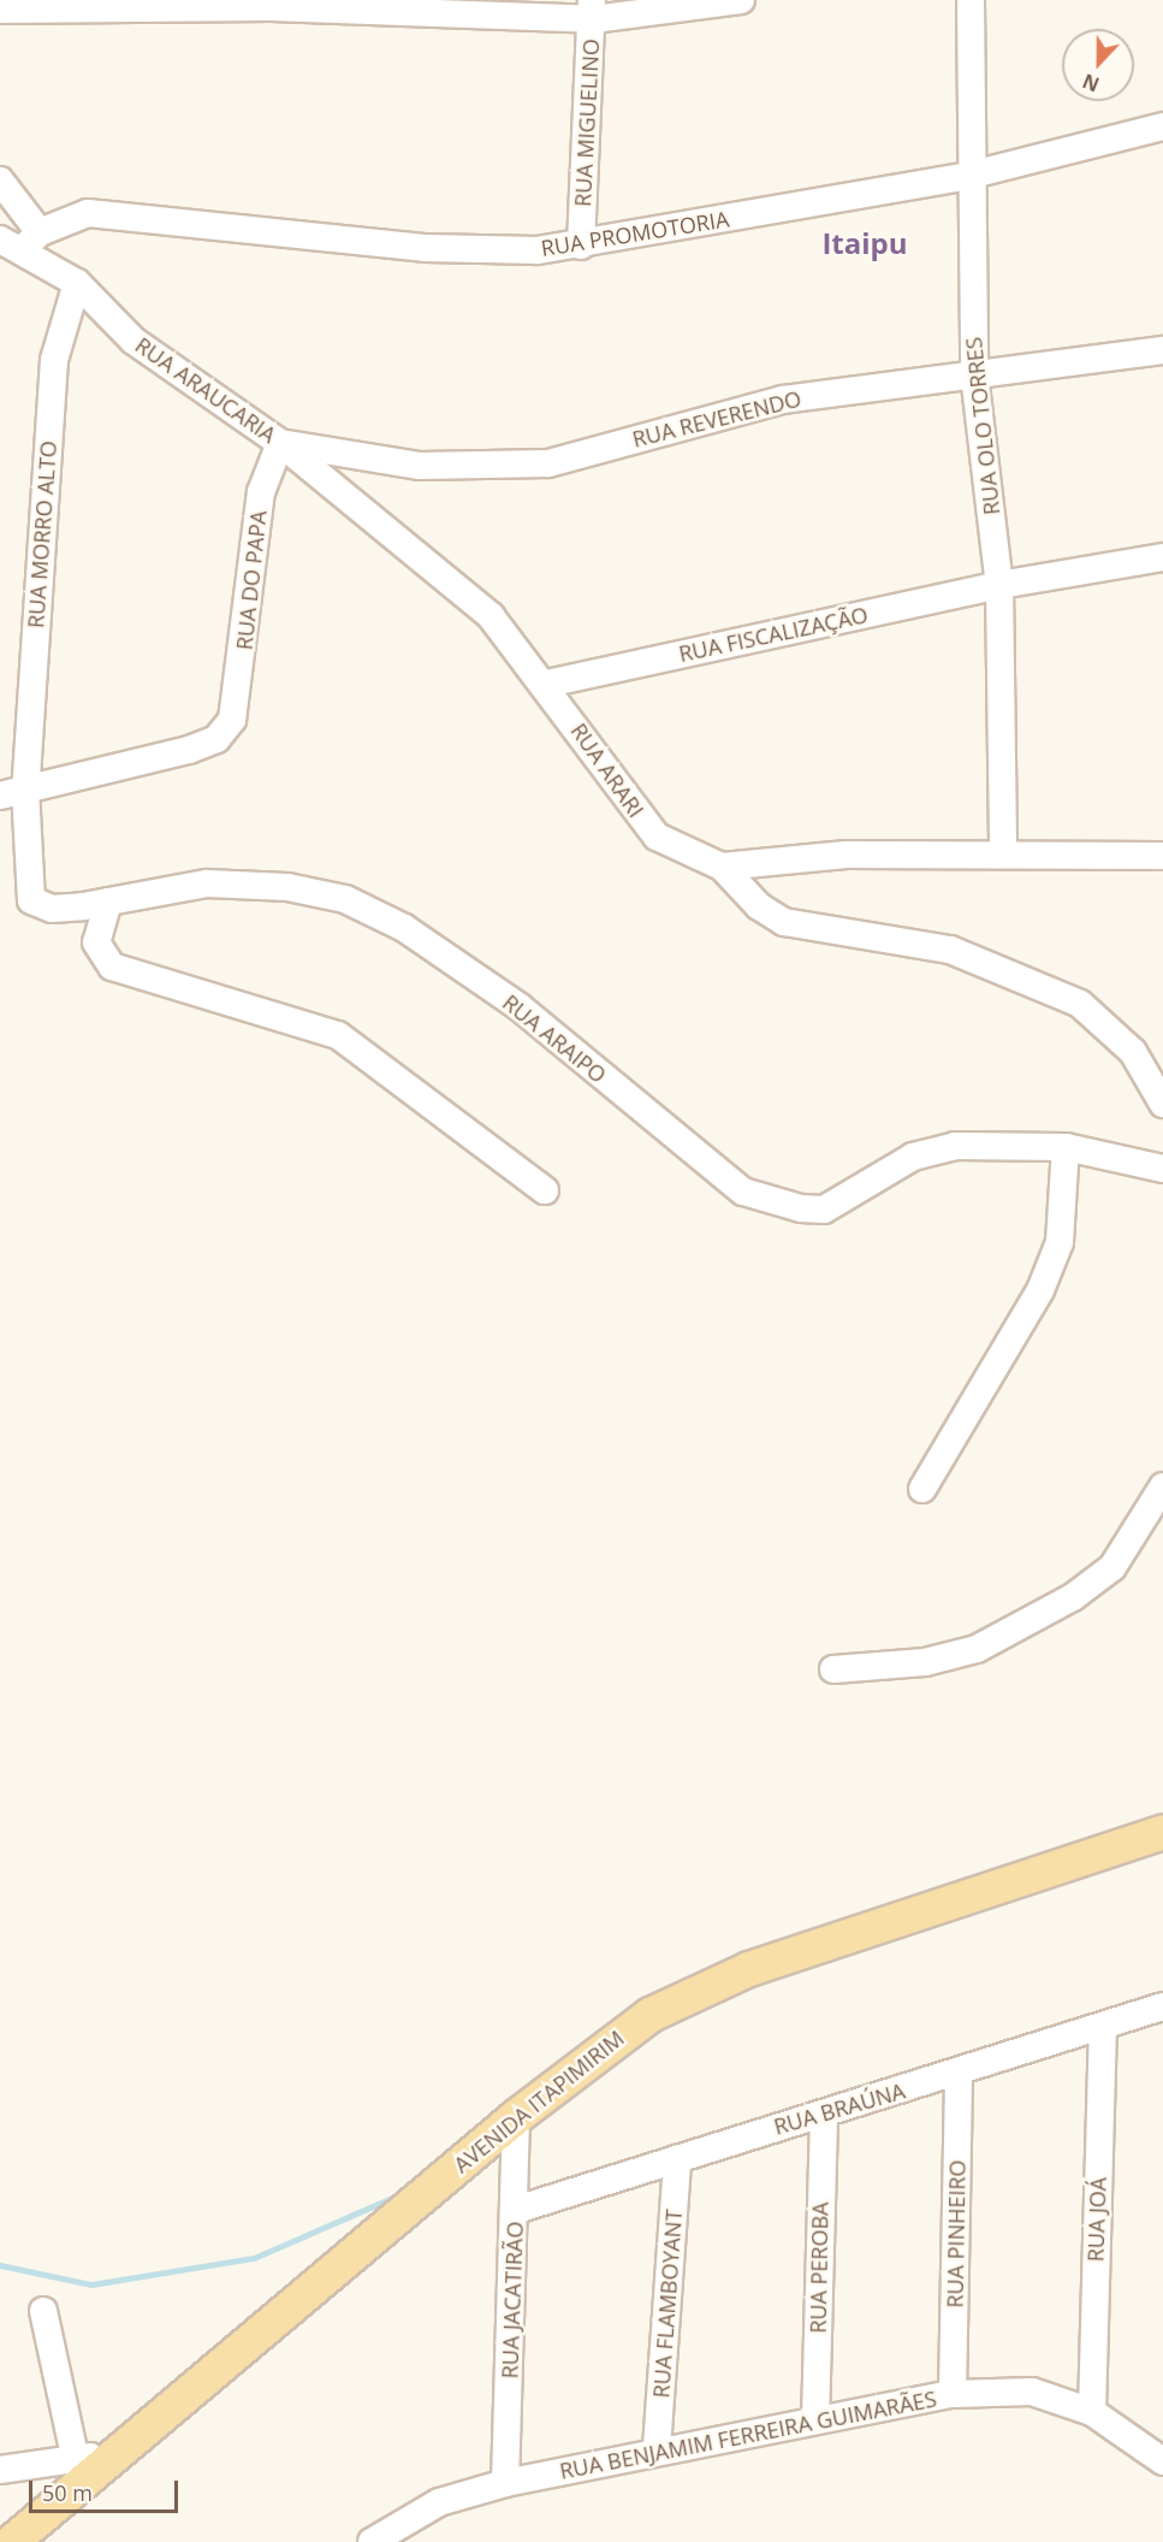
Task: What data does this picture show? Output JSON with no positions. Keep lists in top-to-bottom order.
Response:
{
  "streets": {
    "main road": ["AVENIDA ITAPIMIRIM"],
    "street": [
      "RUA MIGUELINO",
      "RUA PROMOTORIA",
      "RUA ARAUCARIA",
      "RUA REVERENDO",
      "RUA OLO TORRES",
      "RUA MORRO ALTO",
      "RUA DO PAPA",
      "RUA FISCALIZAÇÃO",
      "RUA ARARI",
      "RUA ARAIPO",
      "RUA BRAÚNA",
      "RUA JOÁ",
      "RUA PINHEIRO",
      "RUA PEROBA",
      "RUA JACATIRÃO",
      "RUA FLAMBOYANT",
      "RUA BENJAMIM FERREIRA GUIMARÃES"
    ]
  },
  "crossings": [
    ["RUA MIGUELINO", "RUA PROMOTORIA"],
    ["RUA PROMOTORIA", "RUA ARAUCARIA"],
    ["RUA PROMOTORIA", "RUA OLO TORRES"],
    ["RUA ARAUCARIA", "RUA REVERENDO"],
    ["RUA ARAUCARIA", "RUA MORRO ALTO"],
    ["RUA ARAUCARIA", "RUA DO PAPA"],
    ["RUA ARAUCARIA", "RUA ARARI"],
    ["RUA REVERENDO", "RUA OLO TORRES"],
    ["RUA OLO TORRES", "RUA FISCALIZAÇÃO"],
    ["RUA MORRO ALTO", "RUA DO PAPA"],
    ["RUA MORRO ALTO", "RUA ARAIPO"],
    ["RUA DO PAPA", "RUA ARARI"],
    ["RUA DO PAPA", "RUA ARAIPO"],
    ["RUA FISCALIZAÇÃO", "RUA ARARI"],
    ["AVENIDA ITAPIMIRIM", "RUA JACATIRÃO"],
    ["RUA BRAÚNA", "RUA JOÁ"],
    ["RUA BRAÚNA", "RUA PINHEIRO"],
    ["RUA BRAÚNA", "RUA PEROBA"],
    ["RUA BRAÚNA", "RUA JACATIRÃO"],
    ["RUA BRAÚNA", "RUA FLAMBOYANT"],
    ["RUA JOÁ", "RUA BENJAMIM FERREIRA GUIMARÃES"],
    ["RUA PINHEIRO", "RUA BENJAMIM FERREIRA GUIMARÃES"],
    ["RUA PEROBA", "RUA BENJAMIM FERREIRA GUIMARÃES"],
    ["RUA JACATIRÃO", "RUA BENJAMIM FERREIRA GUIMARÃES"],
    ["RUA FLAMBOYANT", "RUA BENJAMIM FERREIRA GUIMARÃES"]
  ],
  "districts": ["Itaipu"],
  "scale_bar": "50 m",
  "north": "bottom"
}
